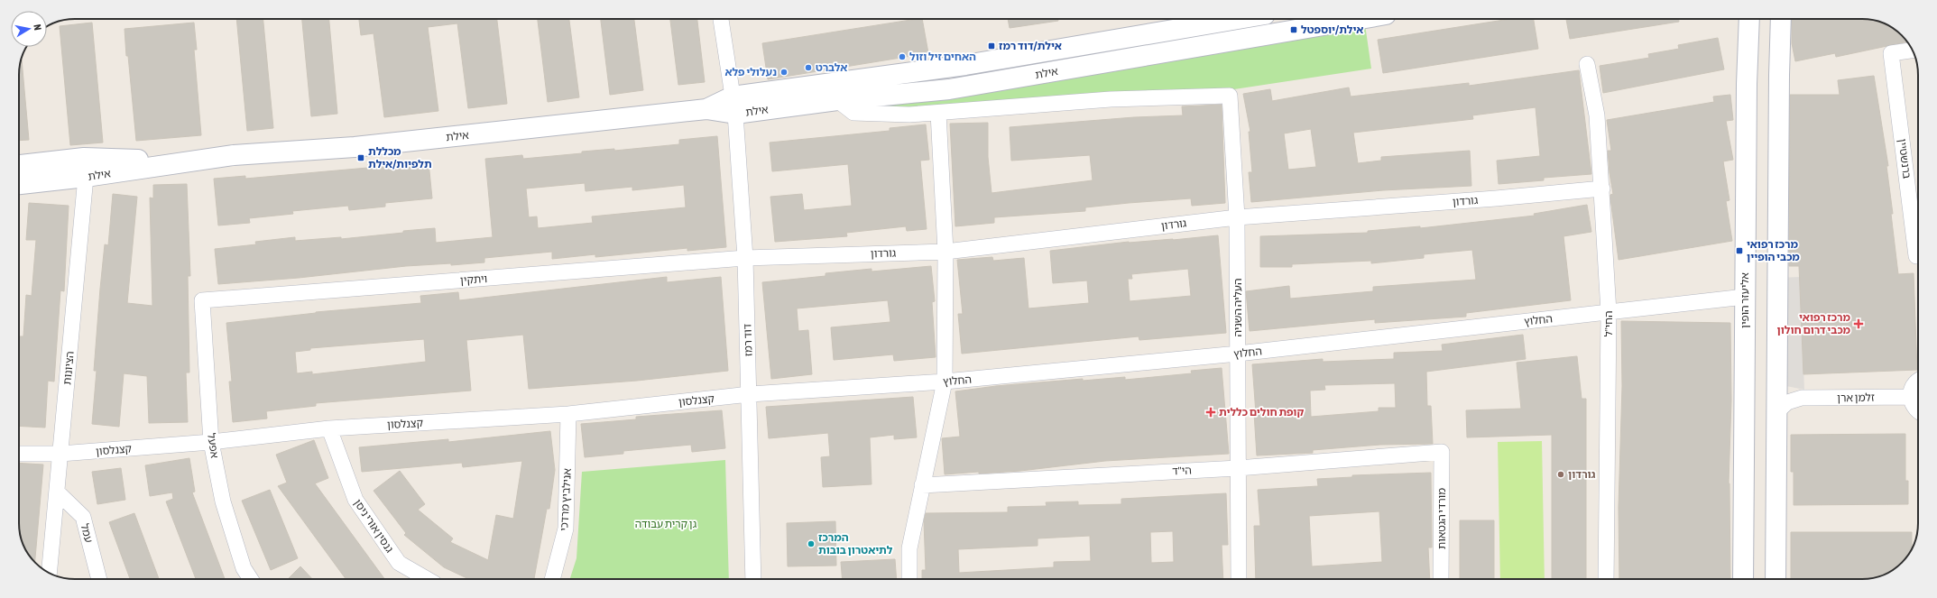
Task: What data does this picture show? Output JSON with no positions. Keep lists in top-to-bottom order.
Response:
{
  "streets": {
    "street": [
      "אילת",
      "ברנשטיין",
      "גורדון",
      "ויתקין",
      "אליעזר הופין",
      "העליה השניה",
      "החלוץ",
      "החי\"ל",
      "דוד רמז",
      "הציונות",
      "זלמן ארן",
      "קצנלסון",
      "אפעל",
      "הי\"ד",
      "אנילביץ מרדכי",
      "מורדי הגטאות",
      "גנסין אורי ניסן",
      "עמל"
    ]
  },
  "crossings": [
    ["אילת", "דוד רמז"],
    ["אילת", "הציונות"],
    ["גורדון", "ויתקין"],
    ["גורדון", "העליה השניה"],
    ["גורדון", "החי\"ל"],
    ["גורדון", "דוד רמז"],
    ["ויתקין", "דוד רמז"],
    ["ויתקין", "אפעל"],
    ["אליעזר הופין", "החלוץ"],
    ["העליה השניה", "החלוץ"],
    ["העליה השניה", "הי\"ד"],
    ["החלוץ", "החי\"ל"],
    ["החלוץ", "דוד רמז"],
    ["החלוץ", "קצנלסון"],
    ["דוד רמז", "קצנלסון"],
    ["הציונות", "קצנלסון"],
    ["הציונות", "עמל"],
    ["קצנלסון", "אפעל"],
    ["קצנלסון", "אנילביץ מרדכי"],
    ["קצנלסון", "גנסין אורי ניסן"],
    ["הי\"ד", "מורדי הגטאות"]
  ],
  "parks": ["גן קרית עבודה"],
  "places": {
    "transit": [
      "אילת/יוספטל",
      "אילת/דוד רמז",
      "מכללת תלפיות/אילת",
      "מרכז רפואי מכבי הופיין"
    ],
    "other": [
      "האחים זיל וזול",
      "אלברט",
      "נעלולי פלא",
      "גורדון",
      "המרכז לתיאטרון בובות"
    ],
    "health": ["מרכז רפואי מכבי דרום חולון", "קופת חולים כללית"]
  },
  "north": "right"
}
